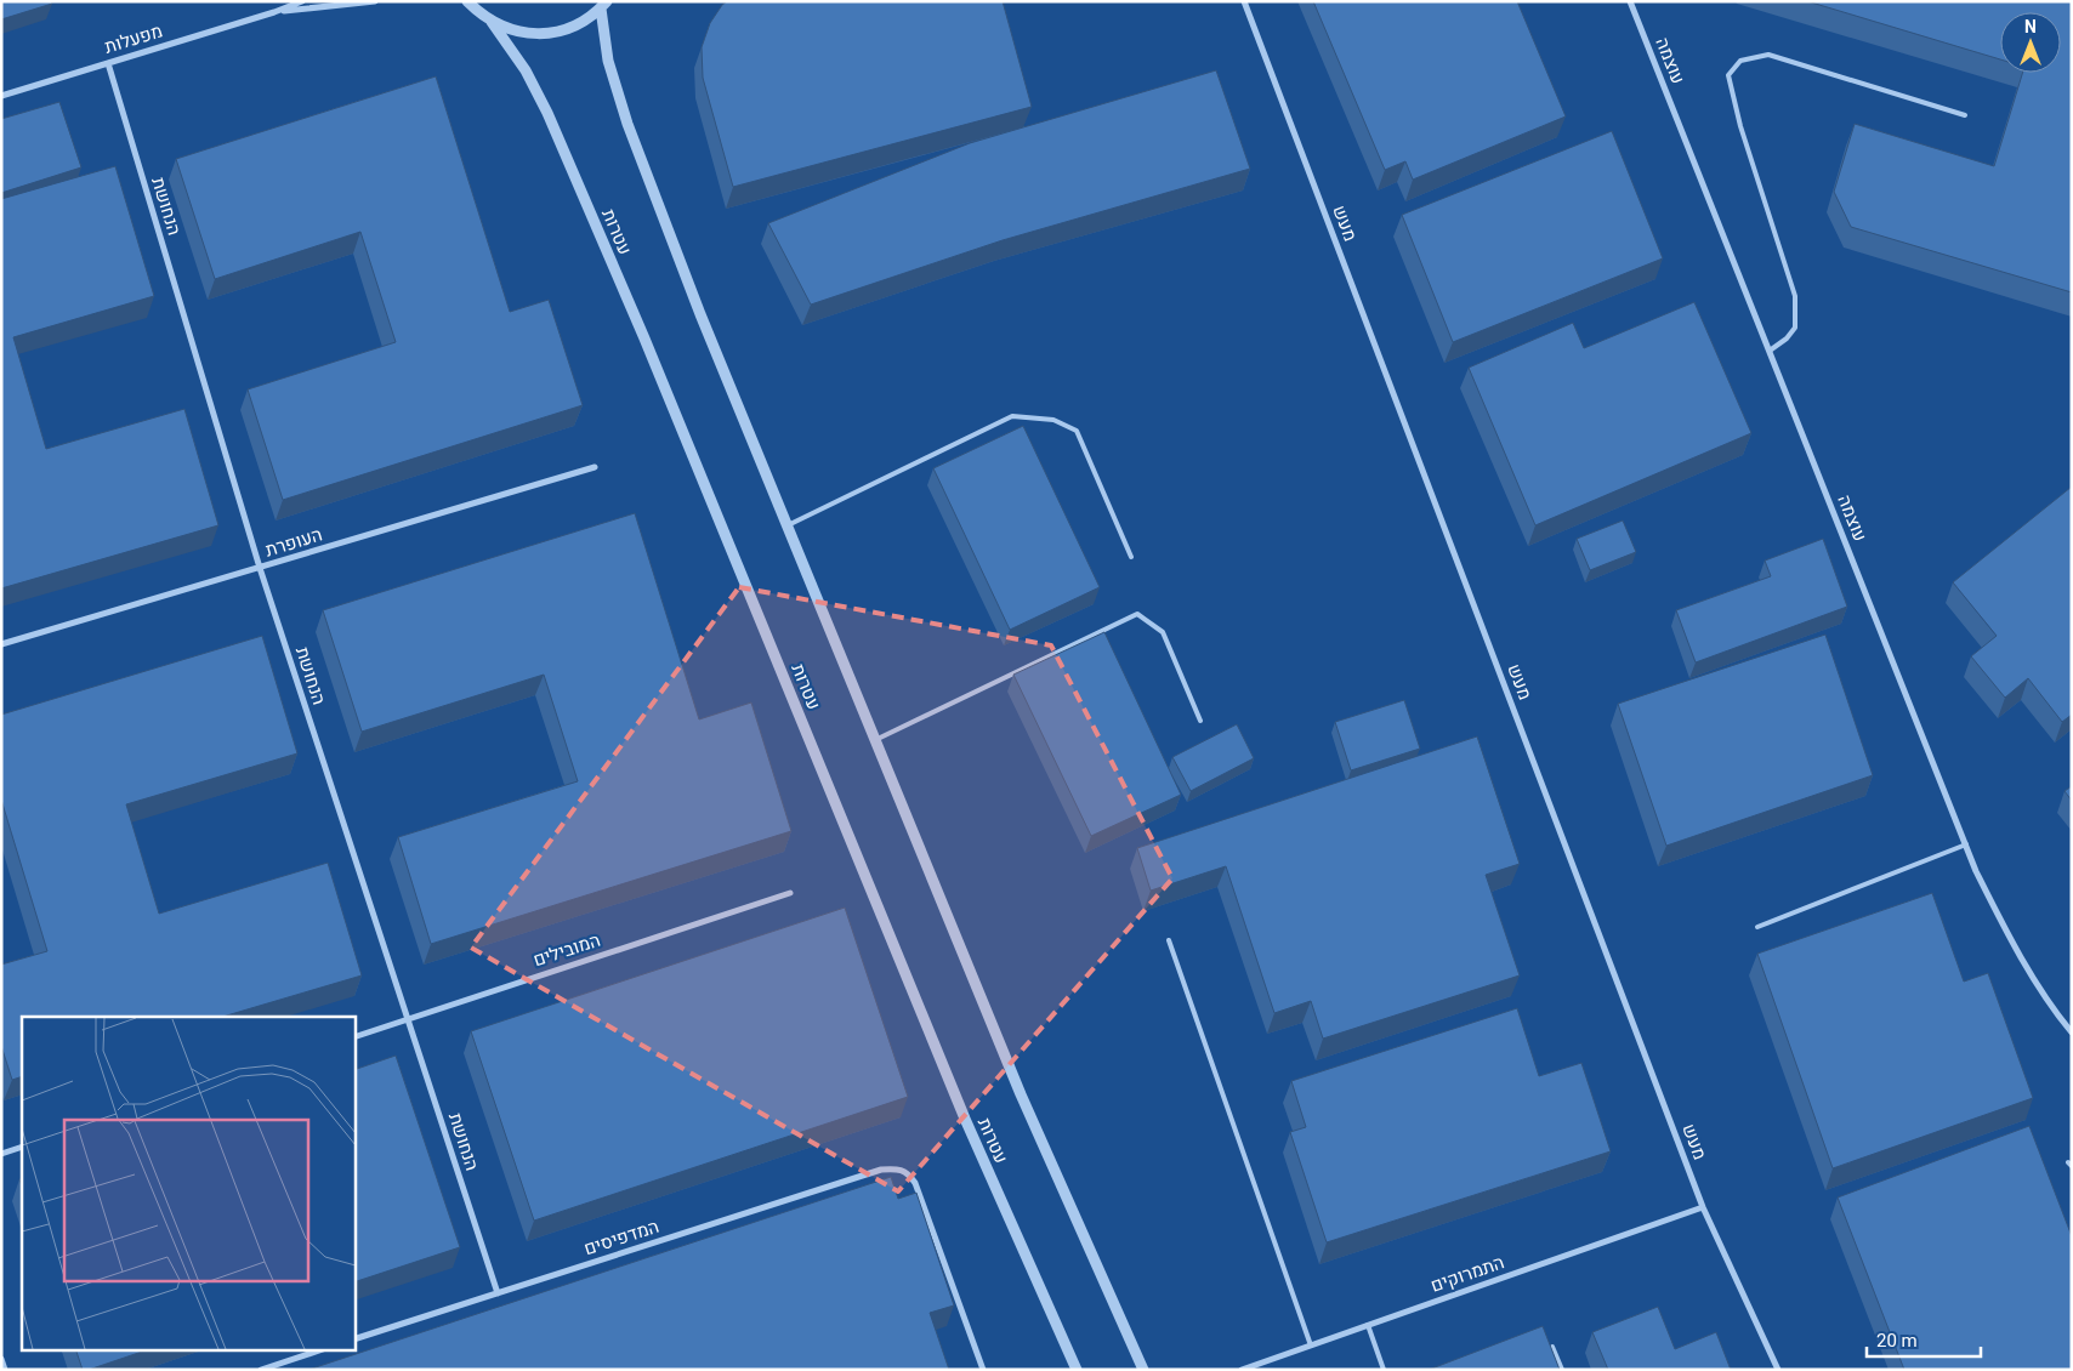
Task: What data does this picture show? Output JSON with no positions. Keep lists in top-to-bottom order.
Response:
{
  "streets": {
    "street": [
      "מפעלות",
      "עוצמה",
      "הנחושת",
      "מעש",
      "עטרות",
      "העופרת",
      "המובילים",
      "המדפיסים",
      "התמרוקים"
    ]
  },
  "crossings": [
    ["מפעלות", "הנחושת"],
    ["הנחושת", "העופרת"],
    ["הנחושת", "המובילים"],
    ["הנחושת", "המדפיסים"],
    ["מעש", "התמרוקים"]
  ],
  "scale_bar": "20 m",
  "north": "top"
}
